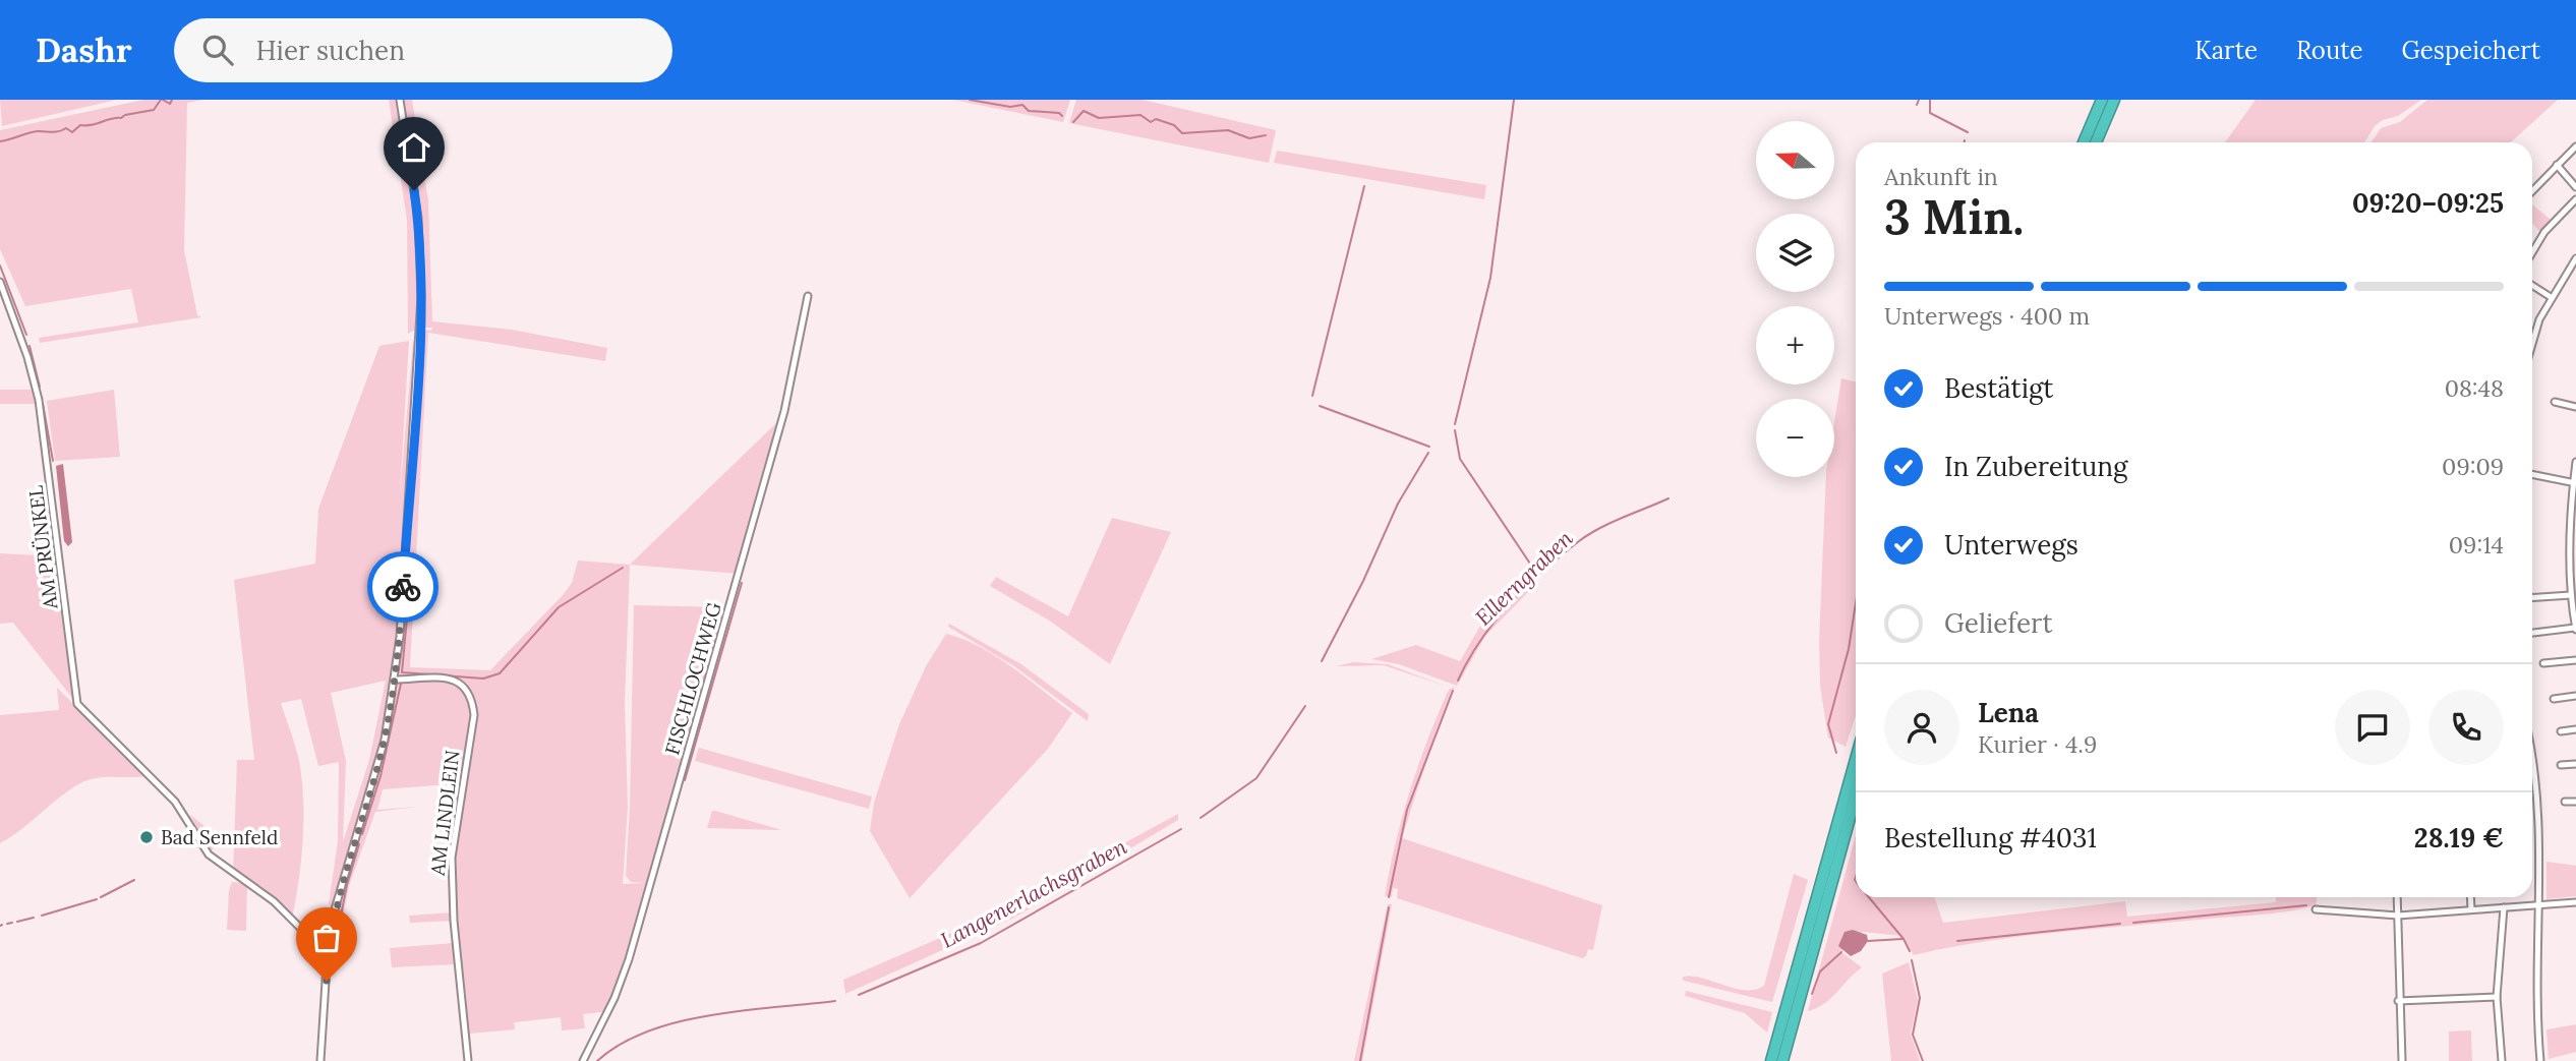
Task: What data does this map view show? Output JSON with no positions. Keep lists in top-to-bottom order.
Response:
{
  "streets": {
    "street": ["AM PRÜNKEL", "FISCHLOCHWEG", "AM LINDLEIN"]
  },
  "water": ["Ellerngraben", "Langenerlachsgraben"],
  "places": ["Bad Sennfeld"],
  "north": "left",
  "page": {
    "header": "Dashr",
    "search": "Hier suchen",
    "nav": ["Karte", "Route", "Gespeichert"],
    "map_buttons": ["+", "−"],
    "heading": ["3 Min.", "Ankunft in", "09:20–09:25"],
    "panel": [
      "Lena",
      "Kurier · 4.9",
      "Bestellung #4031",
      "28.19 €"
    ],
    "bar": "Unterwegs · 400 m",
    "list": [
      ["Bestätigt", "08:48"],
      ["In Zubereitung", "09:09"],
      ["Unterwegs", "09:14"],
      "Geliefert"
    ]
  }
}
